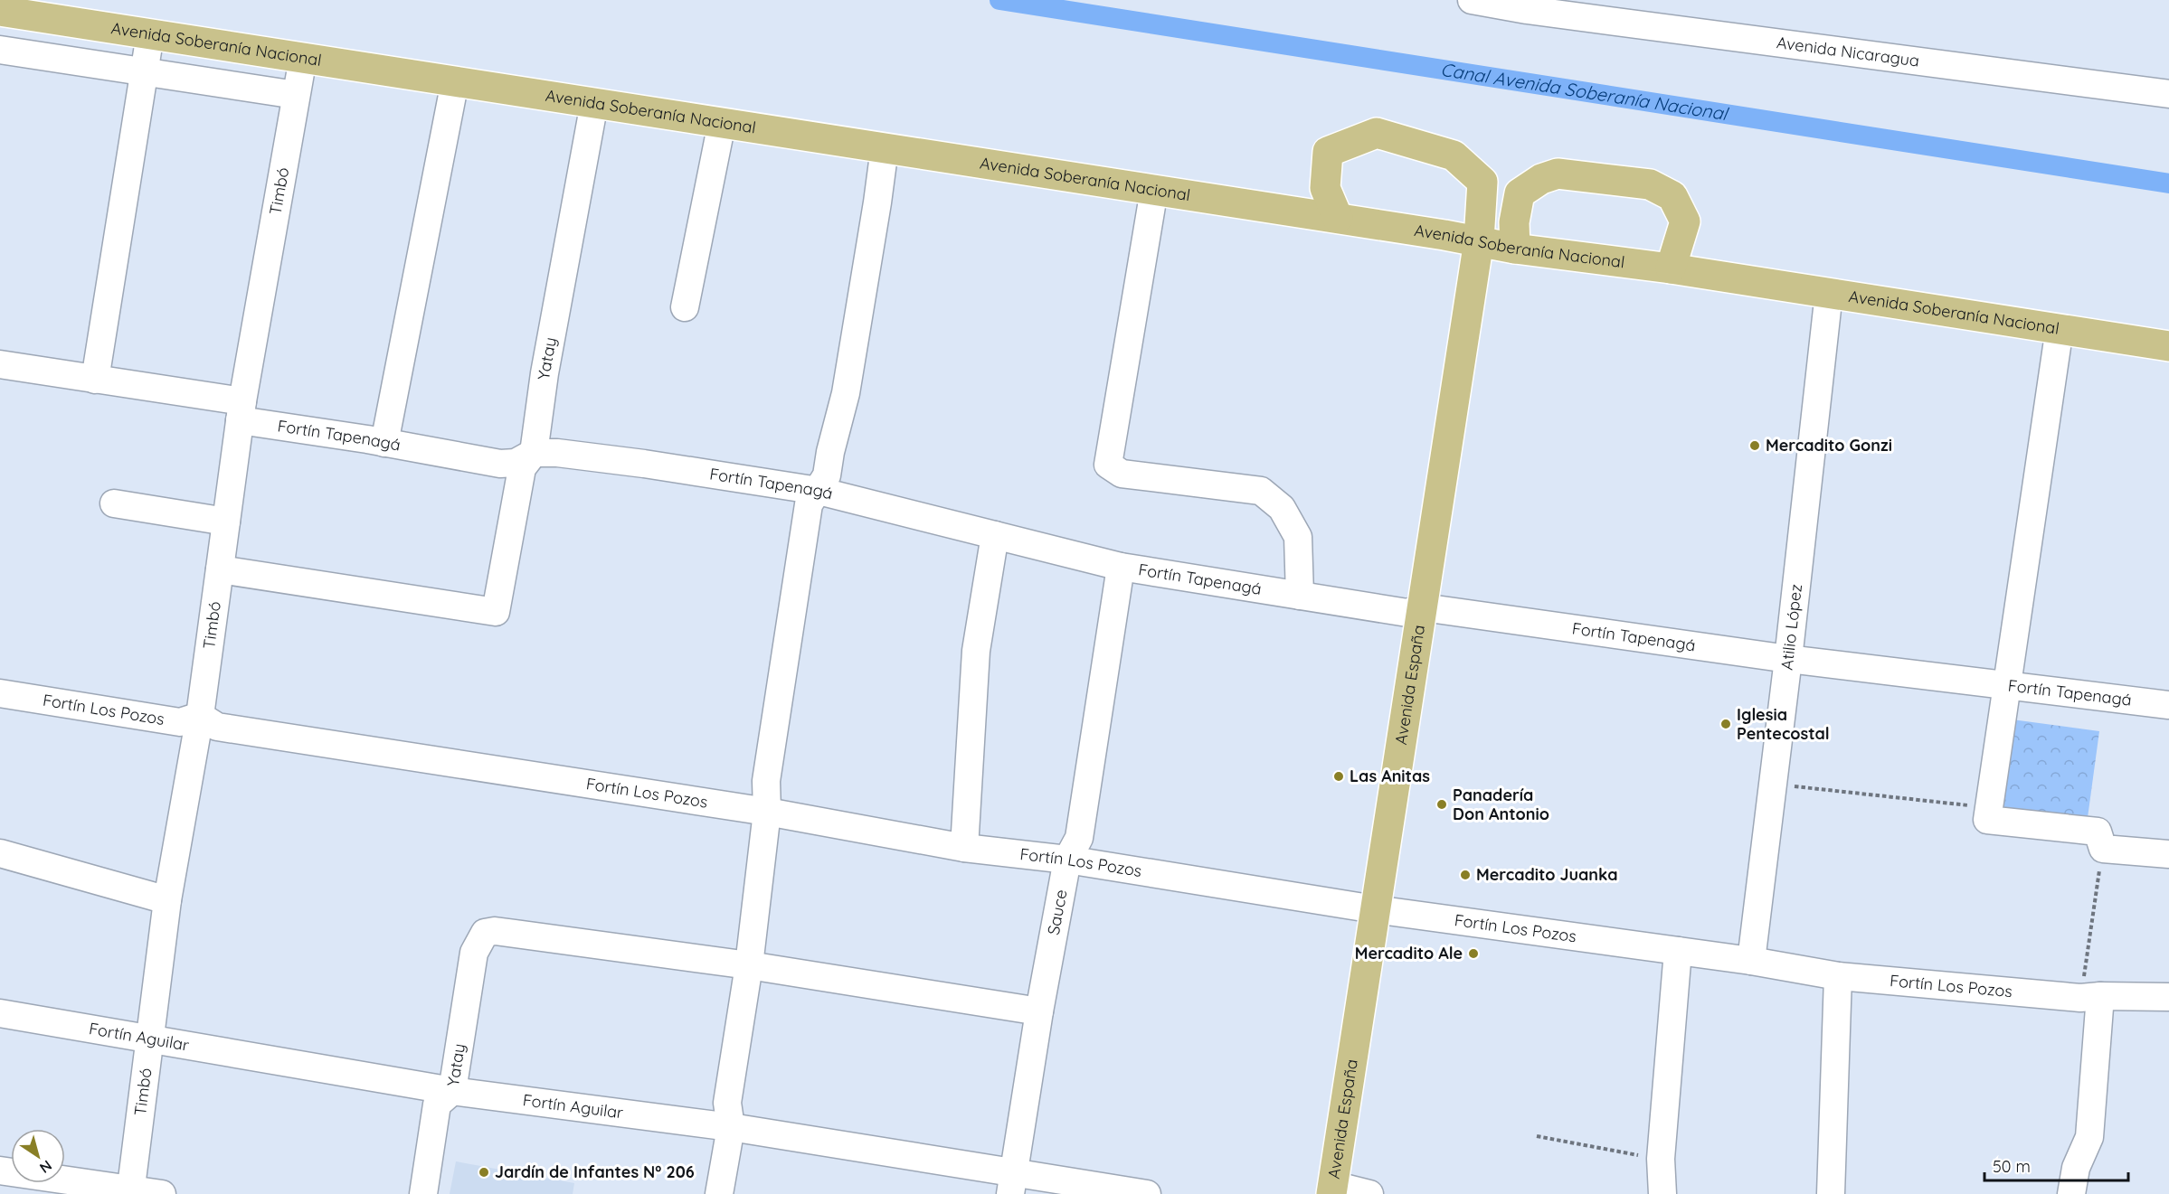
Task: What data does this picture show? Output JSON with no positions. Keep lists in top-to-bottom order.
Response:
{
  "streets": {
    "main road": ["Avenida Soberanía Nacional", "Avenida España"],
    "street": [
      "Avenida Nicaragua",
      "Timbó",
      "Yatay",
      "Fortín Tapenagá",
      "Atilio López",
      "Fortín Los Pozos",
      "Sauce",
      "Fortín Aguilar"
    ]
  },
  "crossings": [
    ["Avenida Soberanía Nacional", "Timbó"],
    ["Avenida Soberanía Nacional", "Yatay"],
    ["Avenida Soberanía Nacional", "Atilio López"],
    ["Avenida Soberanía Nacional", "Avenida España"],
    ["Timbó", "Yatay"],
    ["Timbó", "Fortín Tapenagá"],
    ["Timbó", "Fortín Los Pozos"],
    ["Timbó", "Fortín Aguilar"],
    ["Yatay", "Fortín Tapenagá"],
    ["Yatay", "Fortín Aguilar"],
    ["Fortín Tapenagá", "Atilio López"],
    ["Fortín Tapenagá", "Avenida España"],
    ["Fortín Tapenagá", "Sauce"],
    ["Atilio López", "Fortín Los Pozos"],
    ["Avenida España", "Fortín Los Pozos"],
    ["Fortín Los Pozos", "Sauce"],
    ["Sauce", "Fortín Aguilar"]
  ],
  "water": ["Canal Avenida Soberanía Nacional"],
  "places": [
    "Mercadito Gonzi",
    "Iglesia Pentecostal",
    "Las Anitas",
    "Panadería Don Antonio",
    "Mercadito Juanka",
    "Mercadito Ale",
    "Jardín de Infantes N° 206"
  ],
  "scale_bar": "50 m",
  "north": "bottom right"
}
